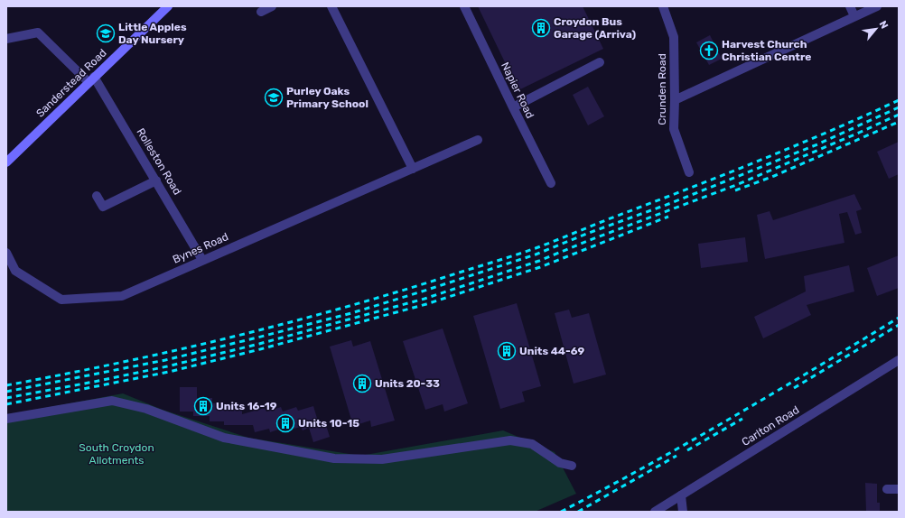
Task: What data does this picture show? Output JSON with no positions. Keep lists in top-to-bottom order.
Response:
{
  "streets": {
    "main road": ["Sanderstead Road"],
    "street": [
      "Crunden Road",
      "Napier Road",
      "Rolleston Road",
      "Bynes Road",
      "Carlton Road"
    ]
  },
  "crossings": [
    ["Sanderstead Road", "Rolleston Road"],
    ["Rolleston Road", "Bynes Road"]
  ],
  "parks": ["South Croydon Allotments"],
  "places": {
    "building": [
      "Croydon Bus Garage (Arriva)",
      "Units 44-69",
      "Units 20-33",
      "Units 16-19",
      "Units 10-15"
    ],
    "school or university": ["Little Apples Day Nursery", "Purley Oaks Primary School"],
    "church": ["Harvest Church Christian Centre"]
  },
  "north": "top right"
}
